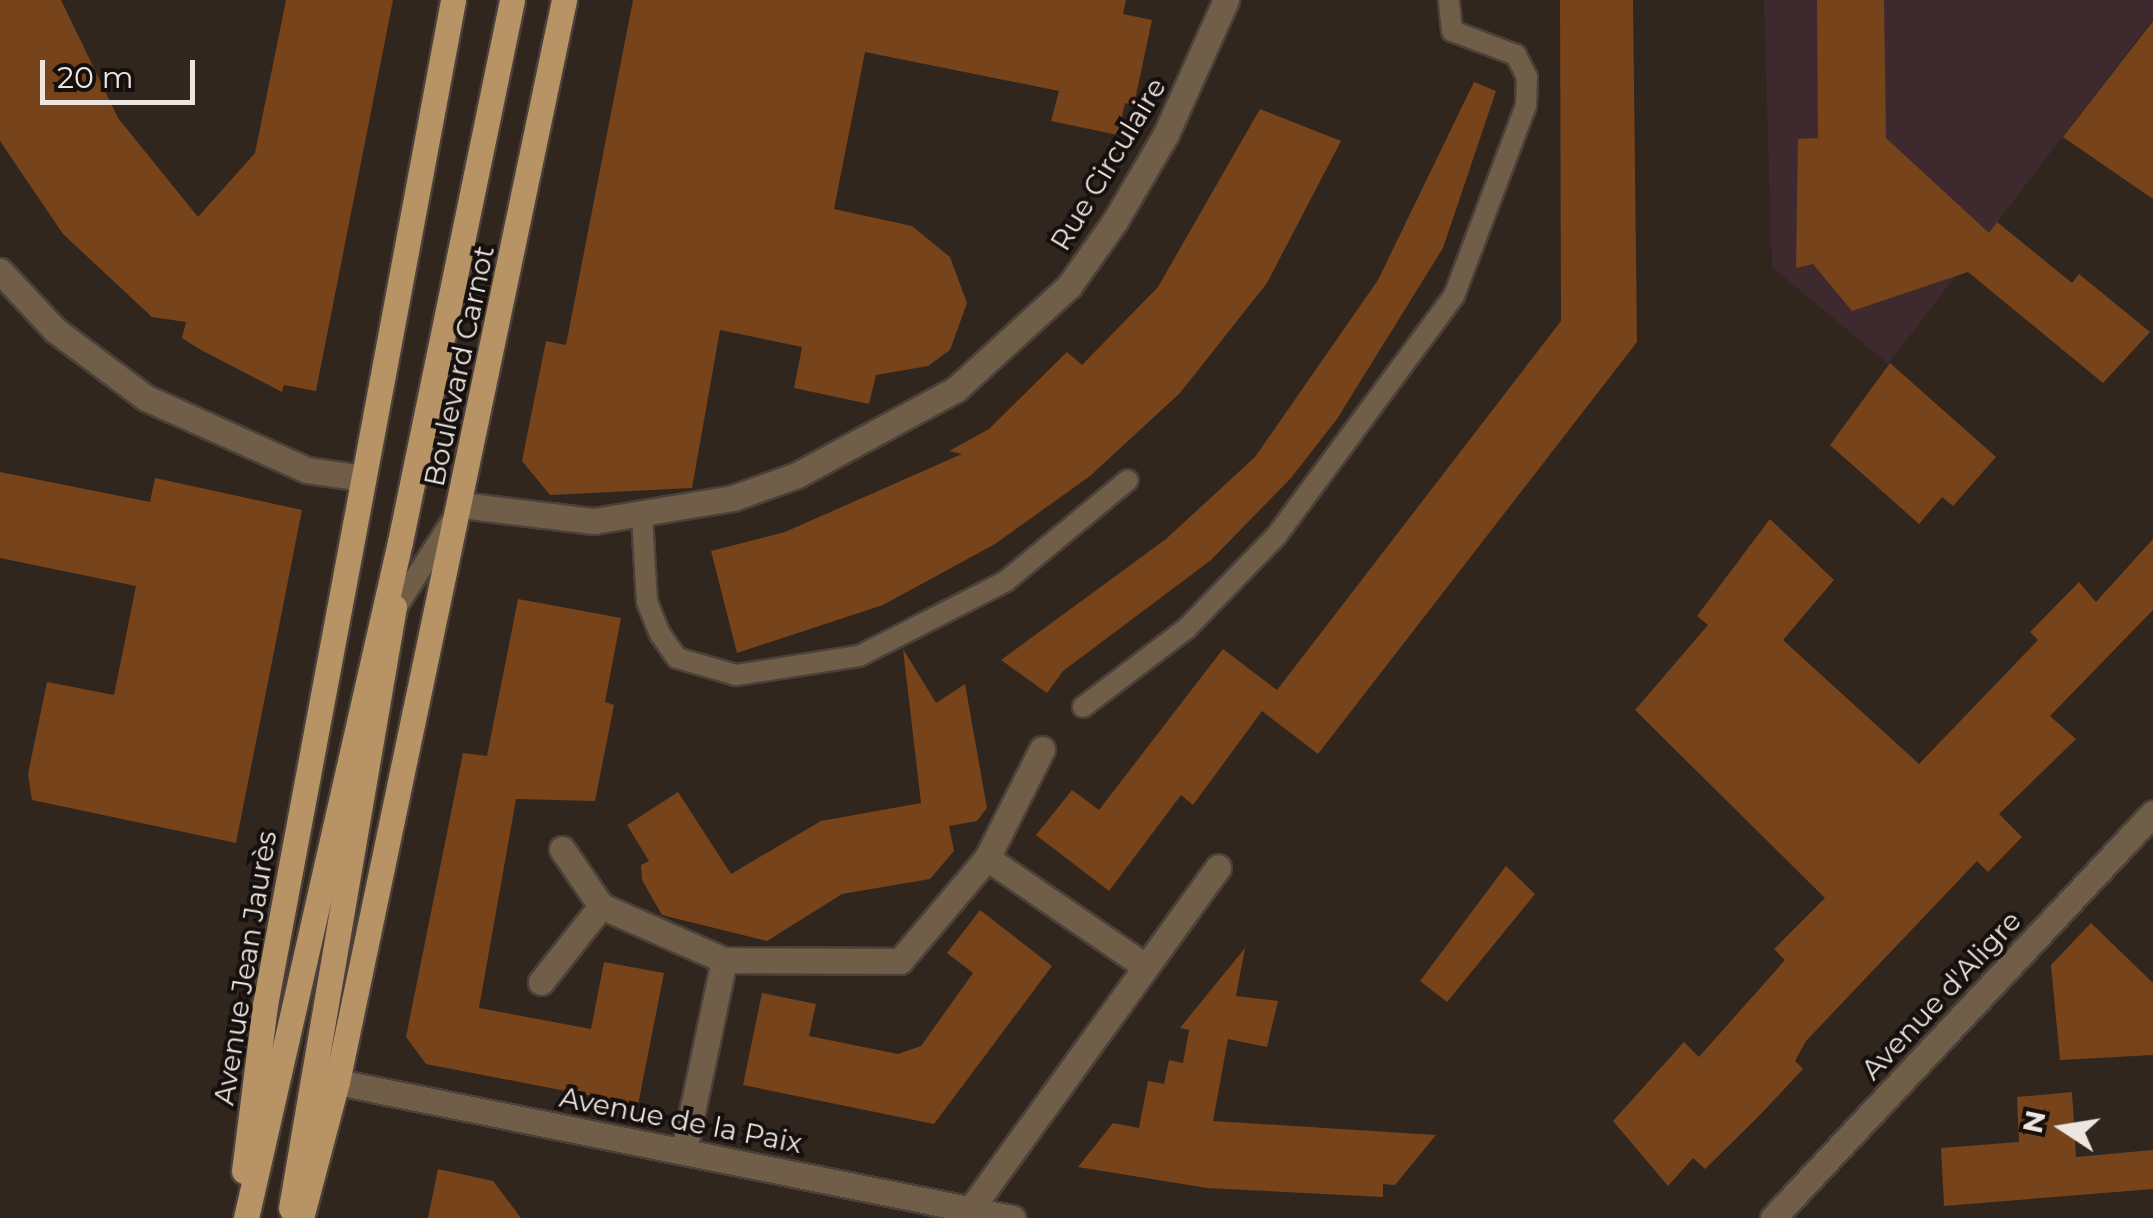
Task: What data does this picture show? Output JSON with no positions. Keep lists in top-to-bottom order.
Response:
{
  "streets": {
    "main road": ["Boulevard Carnot", "Avenue Jean Jaurès"],
    "street": ["Rue Circulaire", "Avenue d'Aligre", "Avenue de la Paix"]
  },
  "crossings": [
    ["Rue Circulaire", "Boulevard Carnot"],
    ["Boulevard Carnot", "Avenue de la Paix"]
  ],
  "scale_bar": "20 m",
  "north": "left"
}
